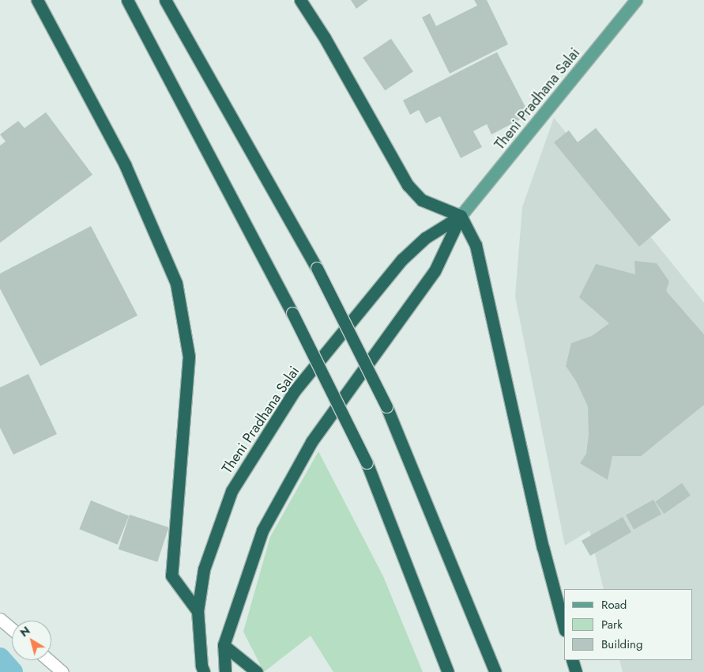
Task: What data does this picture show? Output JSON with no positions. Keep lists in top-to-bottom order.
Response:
{
  "streets": {
    "highway": ["Theni Pradhana Salai"]
  },
  "legend": ["Road", "Park", "Building"],
  "north": "top left"
}
